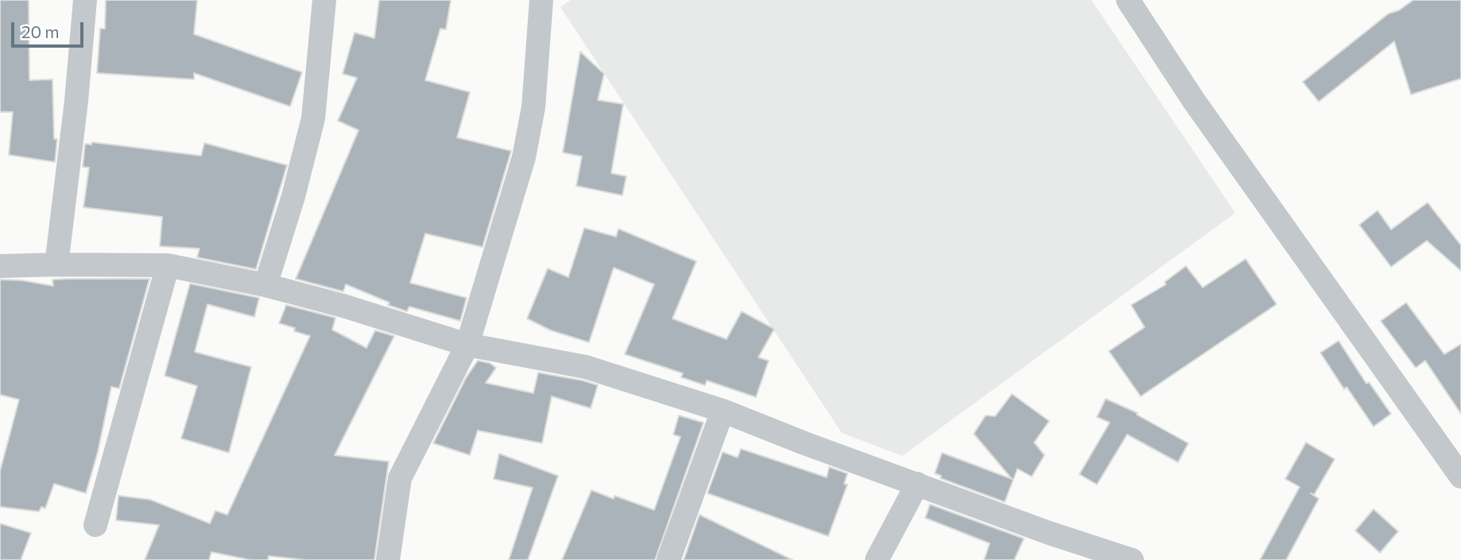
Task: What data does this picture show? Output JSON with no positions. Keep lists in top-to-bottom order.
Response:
{
  "scale_bar": "20 m"
}
